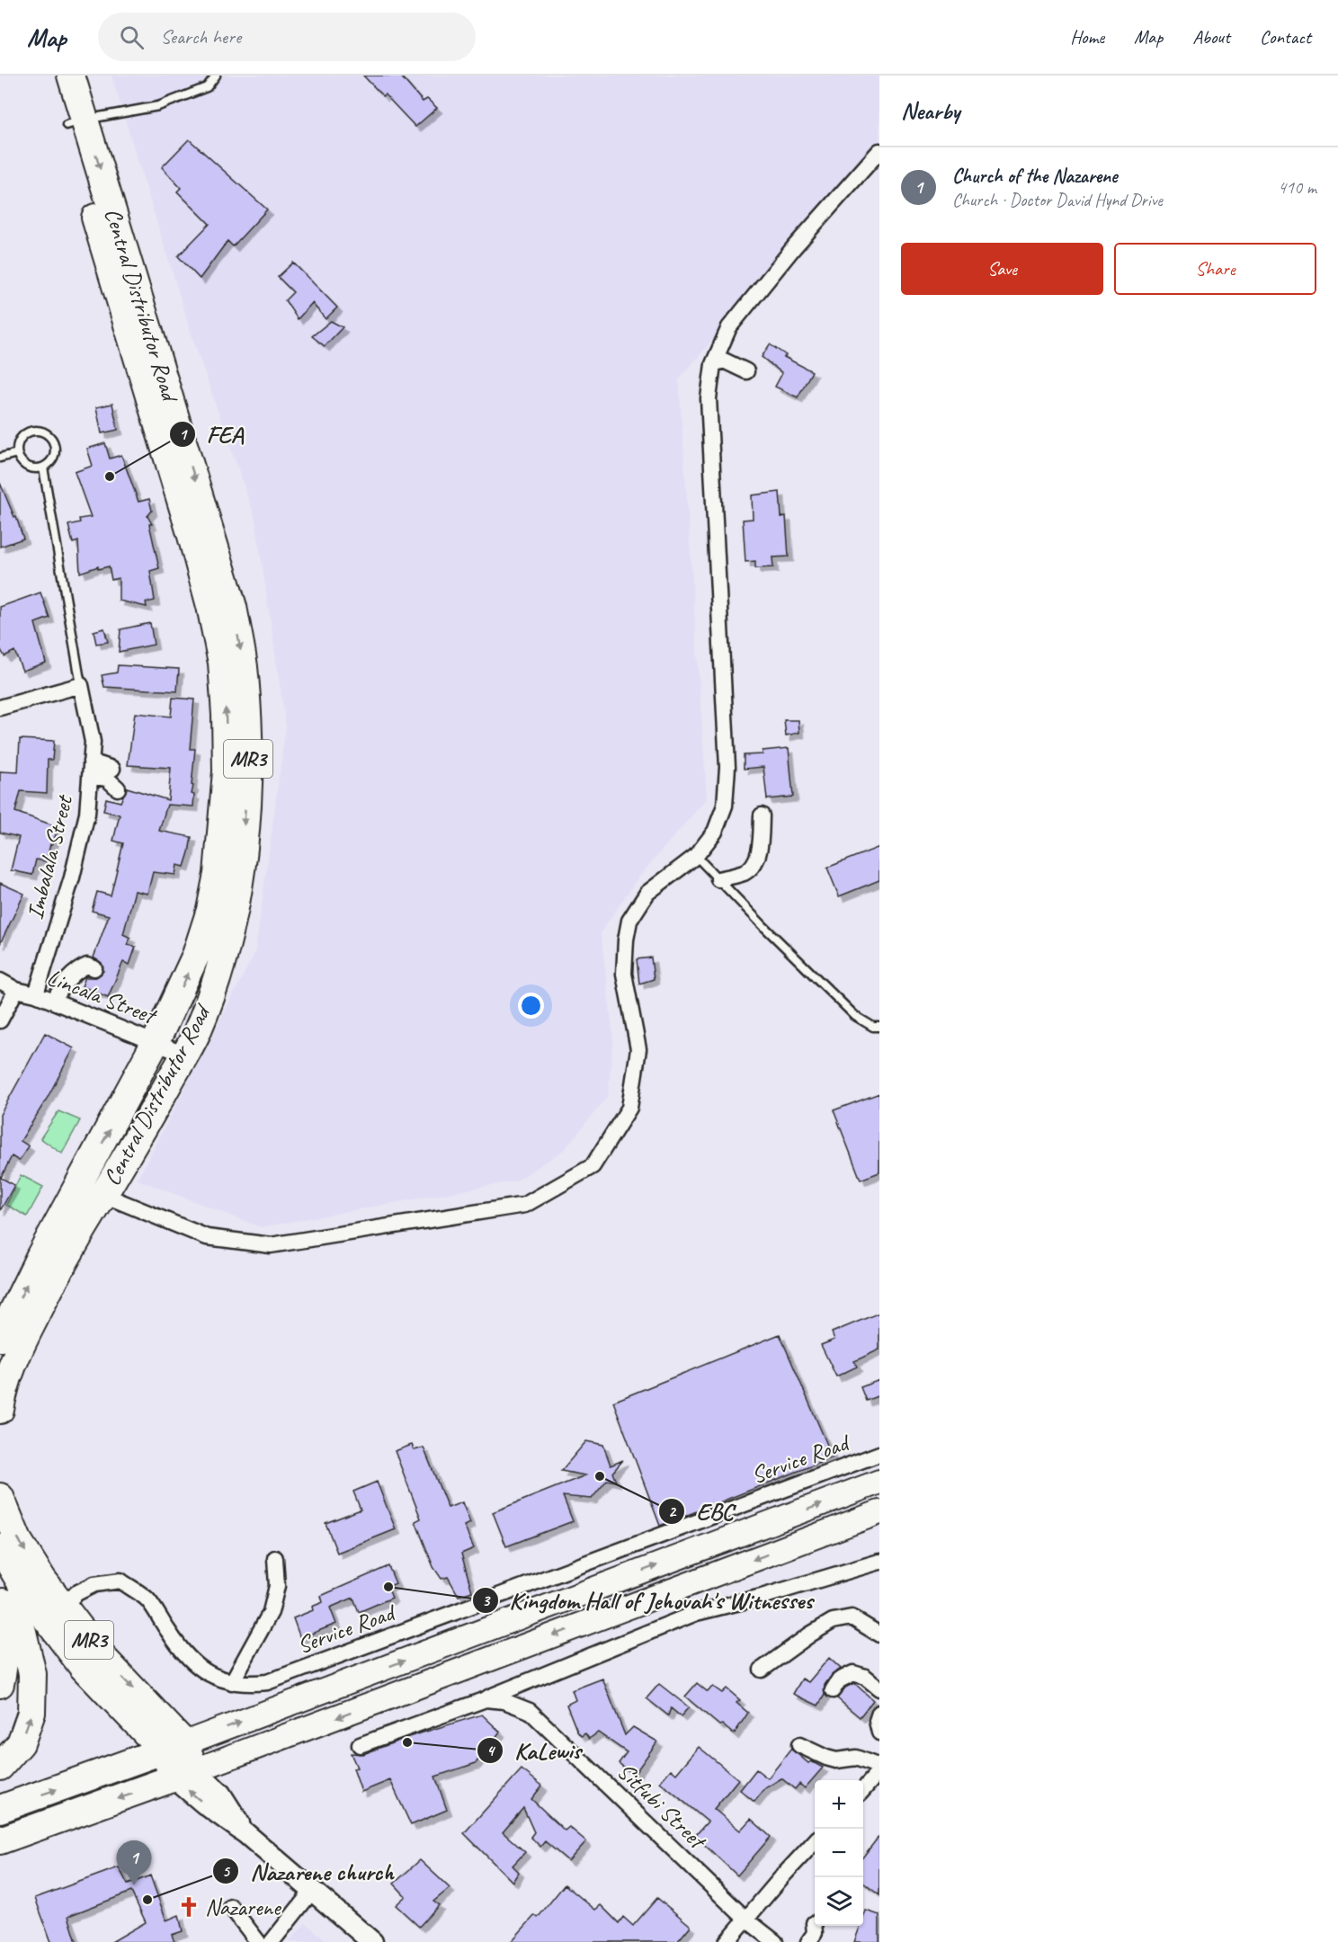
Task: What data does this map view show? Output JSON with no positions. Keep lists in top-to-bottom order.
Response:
{
  "streets": {
    "highway": ["Central Distributor Road", "MR3"],
    "street": [
      "Imbalala Street",
      "Lincala Street",
      "Service Road",
      "Sitfubi Street"
    ]
  },
  "crossings": [
    ["Central Distributor Road", "Lincala Street"],
    ["MR3", "Service Road"],
    ["Imbalala Street", "Lincala Street"]
  ],
  "places": {
    "other": [
      "FEA",
      "EBC",
      "Kingdom Hall of Jehovah's Witnesses",
      "KaLewis",
      "Nazarene church"
    ],
    "church": ["Nazarene"]
  },
  "page": {
    "header": "Map",
    "search": "Search here",
    "nav": [
      "Home",
      "Map",
      "About",
      "Contact"
    ],
    "heading": "Nearby",
    "list": [
      {
        "mark": "1",
        "name": "Church of the Nazarene",
        "note": "Church · Doctor David Hynd Drive",
        "value": "410 m"
      }
    ],
    "buttons": ["Save", "Share"],
    "map_buttons": ["+", "−"],
    "pins": "1"
  }
}
